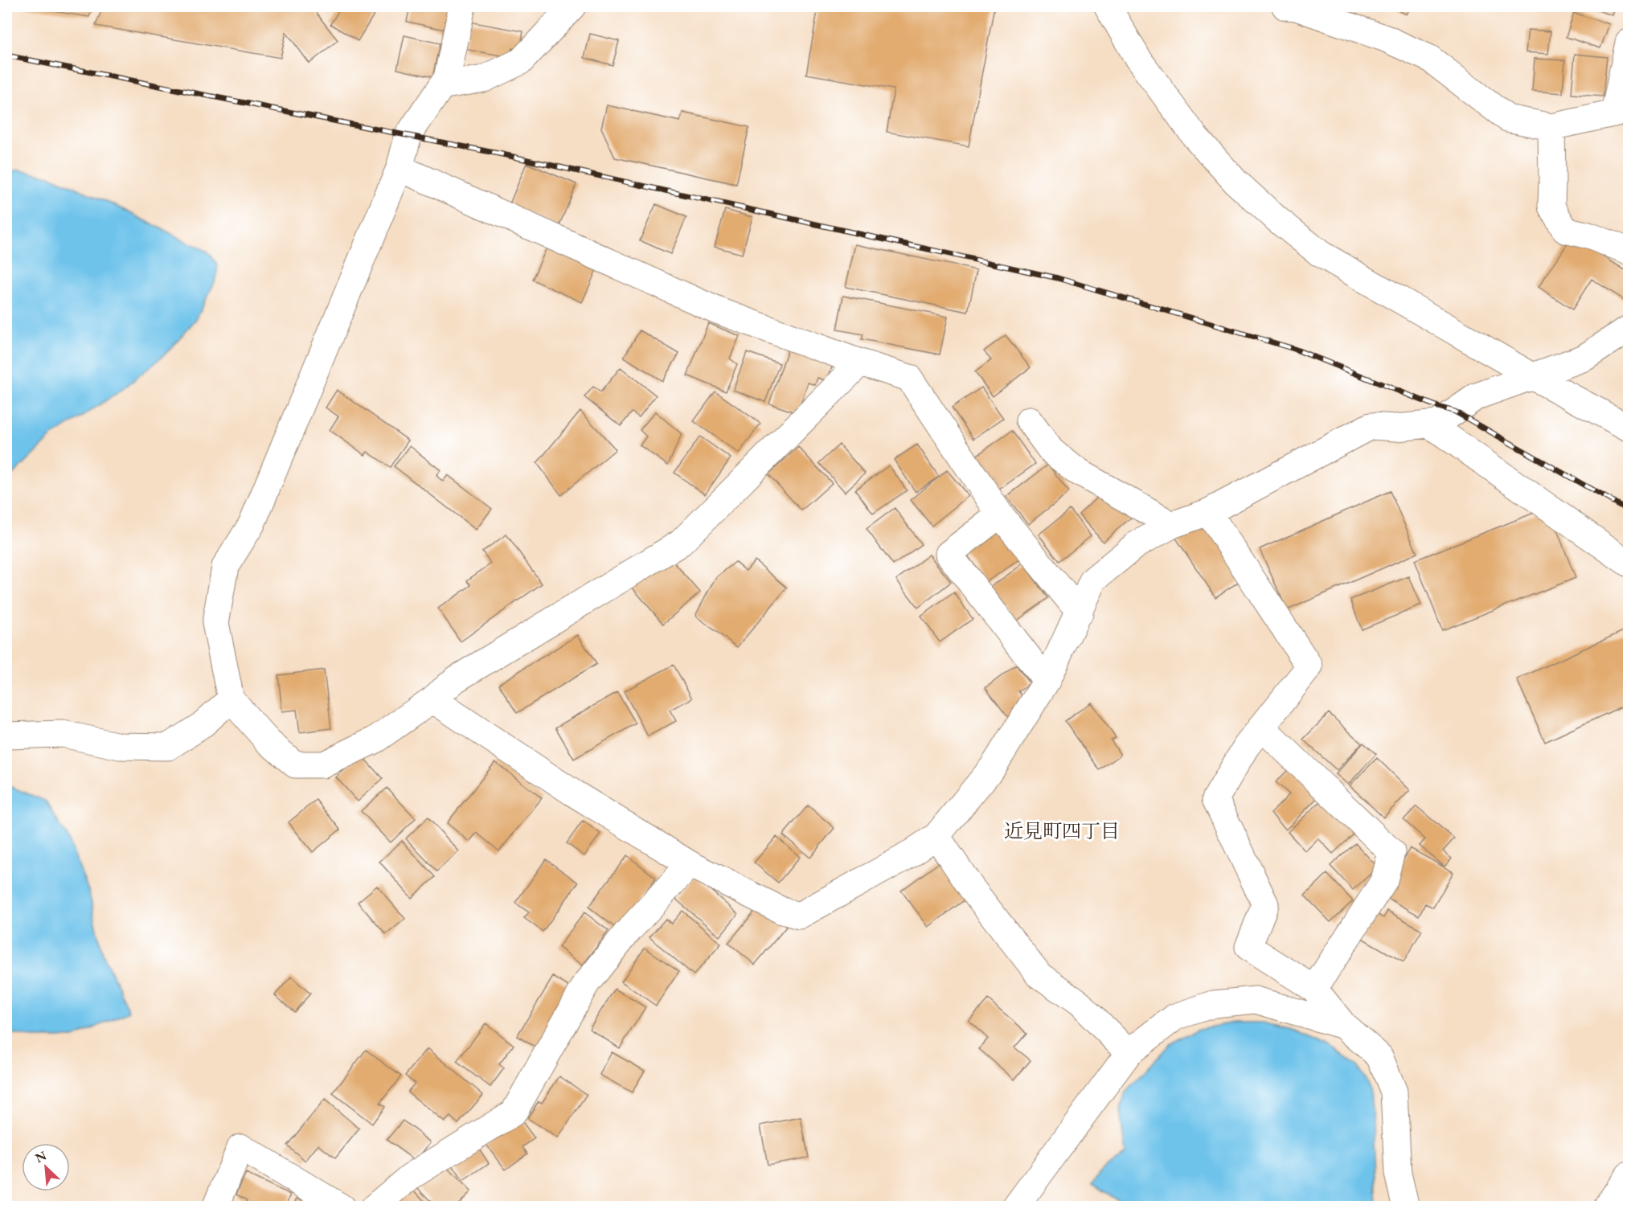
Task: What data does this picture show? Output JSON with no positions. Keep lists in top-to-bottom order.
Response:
{
  "districts": ["近見町四丁目"],
  "north": "top left"
}
